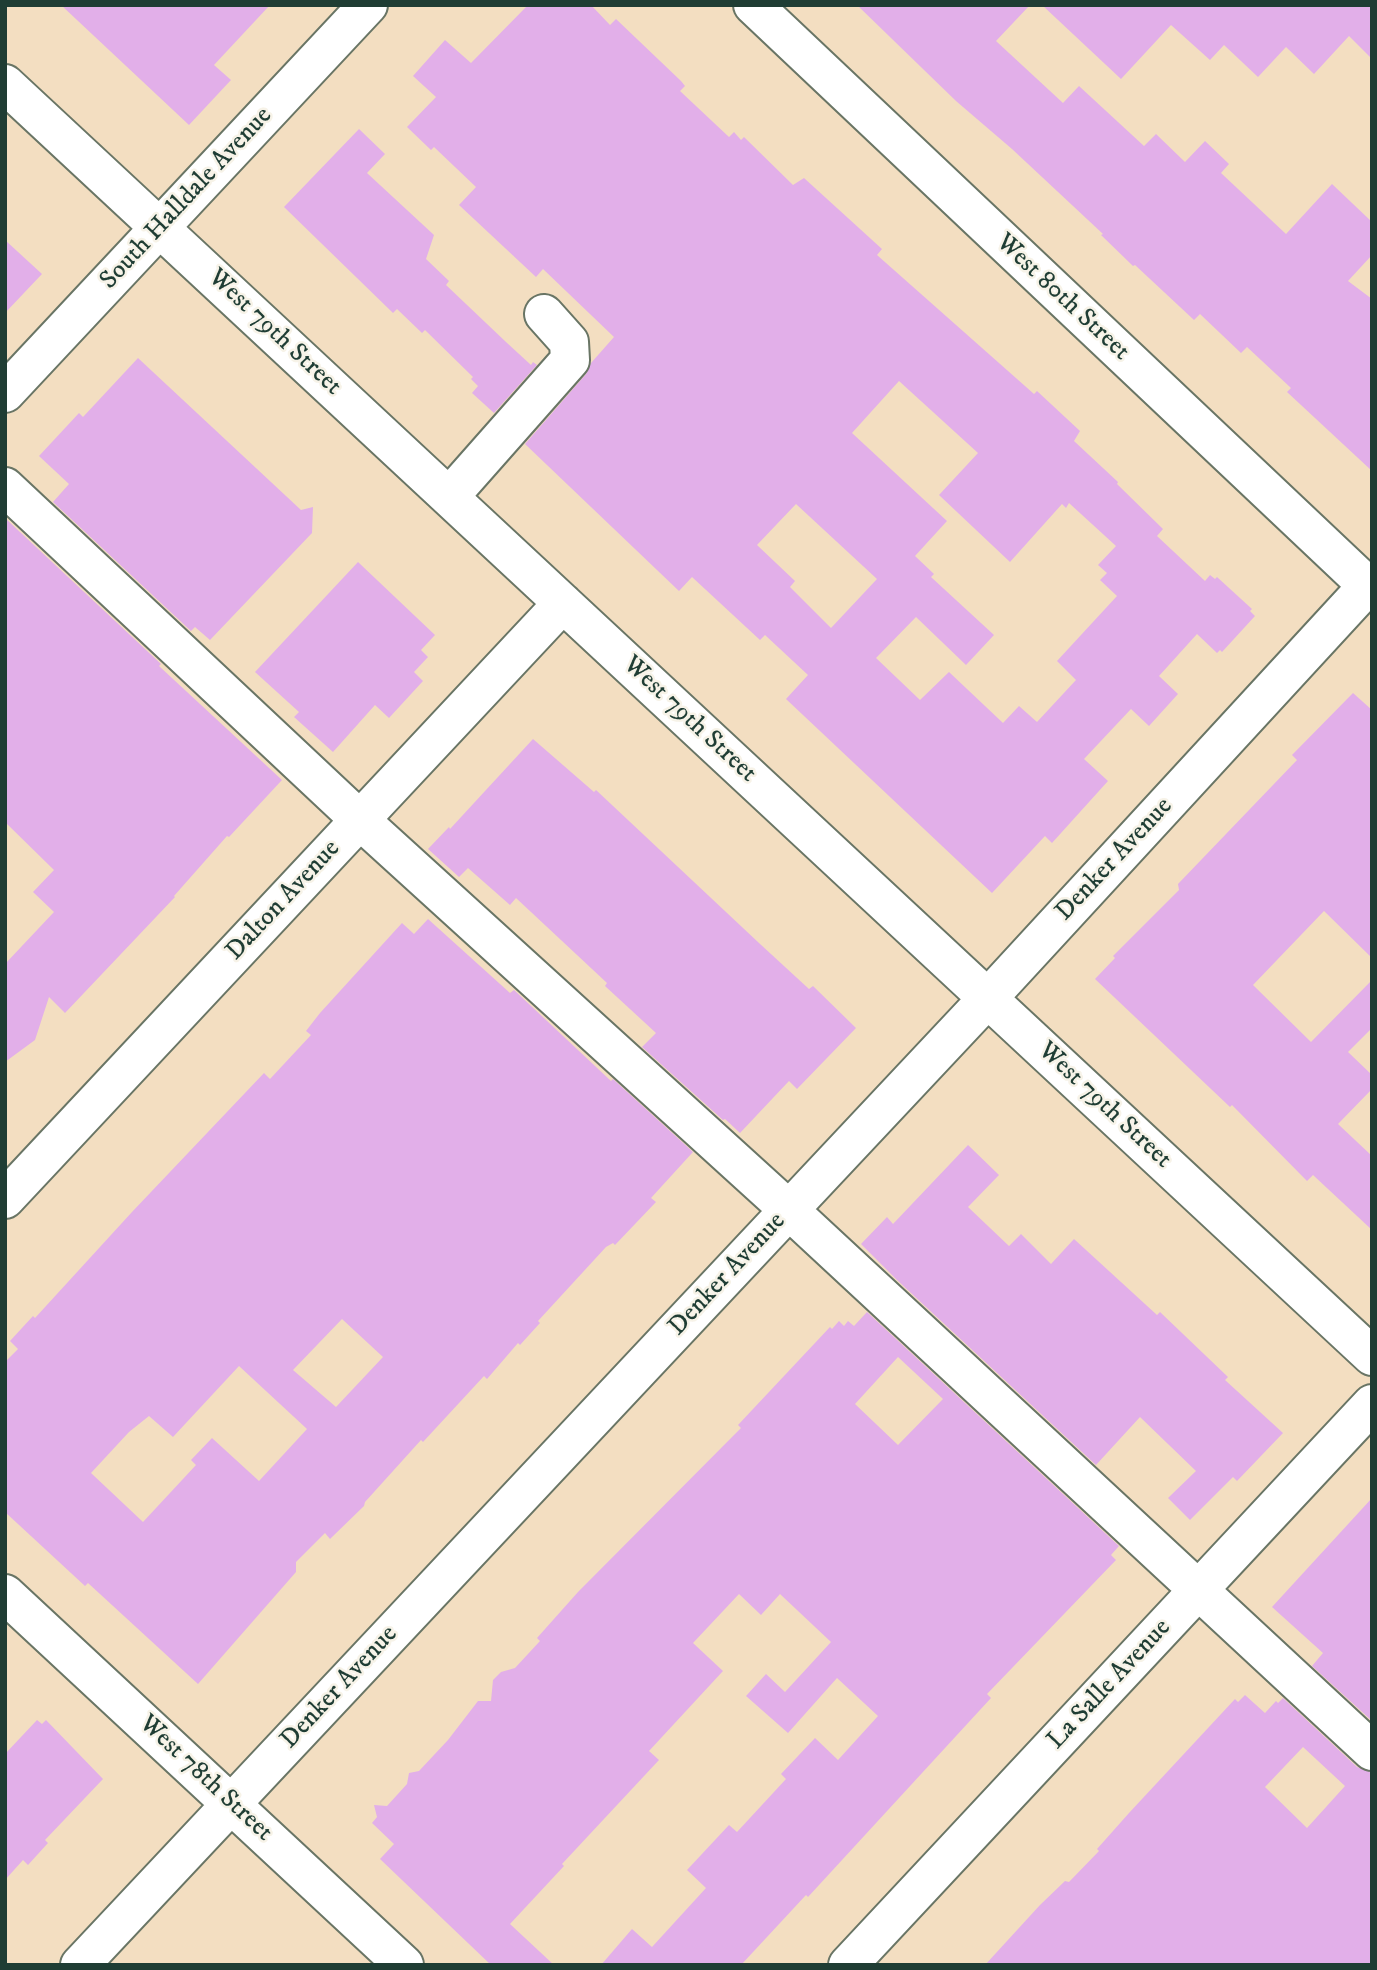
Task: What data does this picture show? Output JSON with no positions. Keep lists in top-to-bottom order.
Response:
{
  "streets": {
    "street": [
      "South Halldale Avenue",
      "West 80th Street",
      "West 79th Street",
      "Denker Avenue",
      "Dalton Avenue",
      "La Salle Avenue",
      "West 78th Street"
    ]
  },
  "crossings": [
    ["South Halldale Avenue", "West 79th Street"],
    ["West 80th Street", "Denker Avenue"],
    ["West 79th Street", "Denker Avenue"],
    ["West 79th Street", "Dalton Avenue"],
    ["Denker Avenue", "West 78th Street"]
  ]
}
